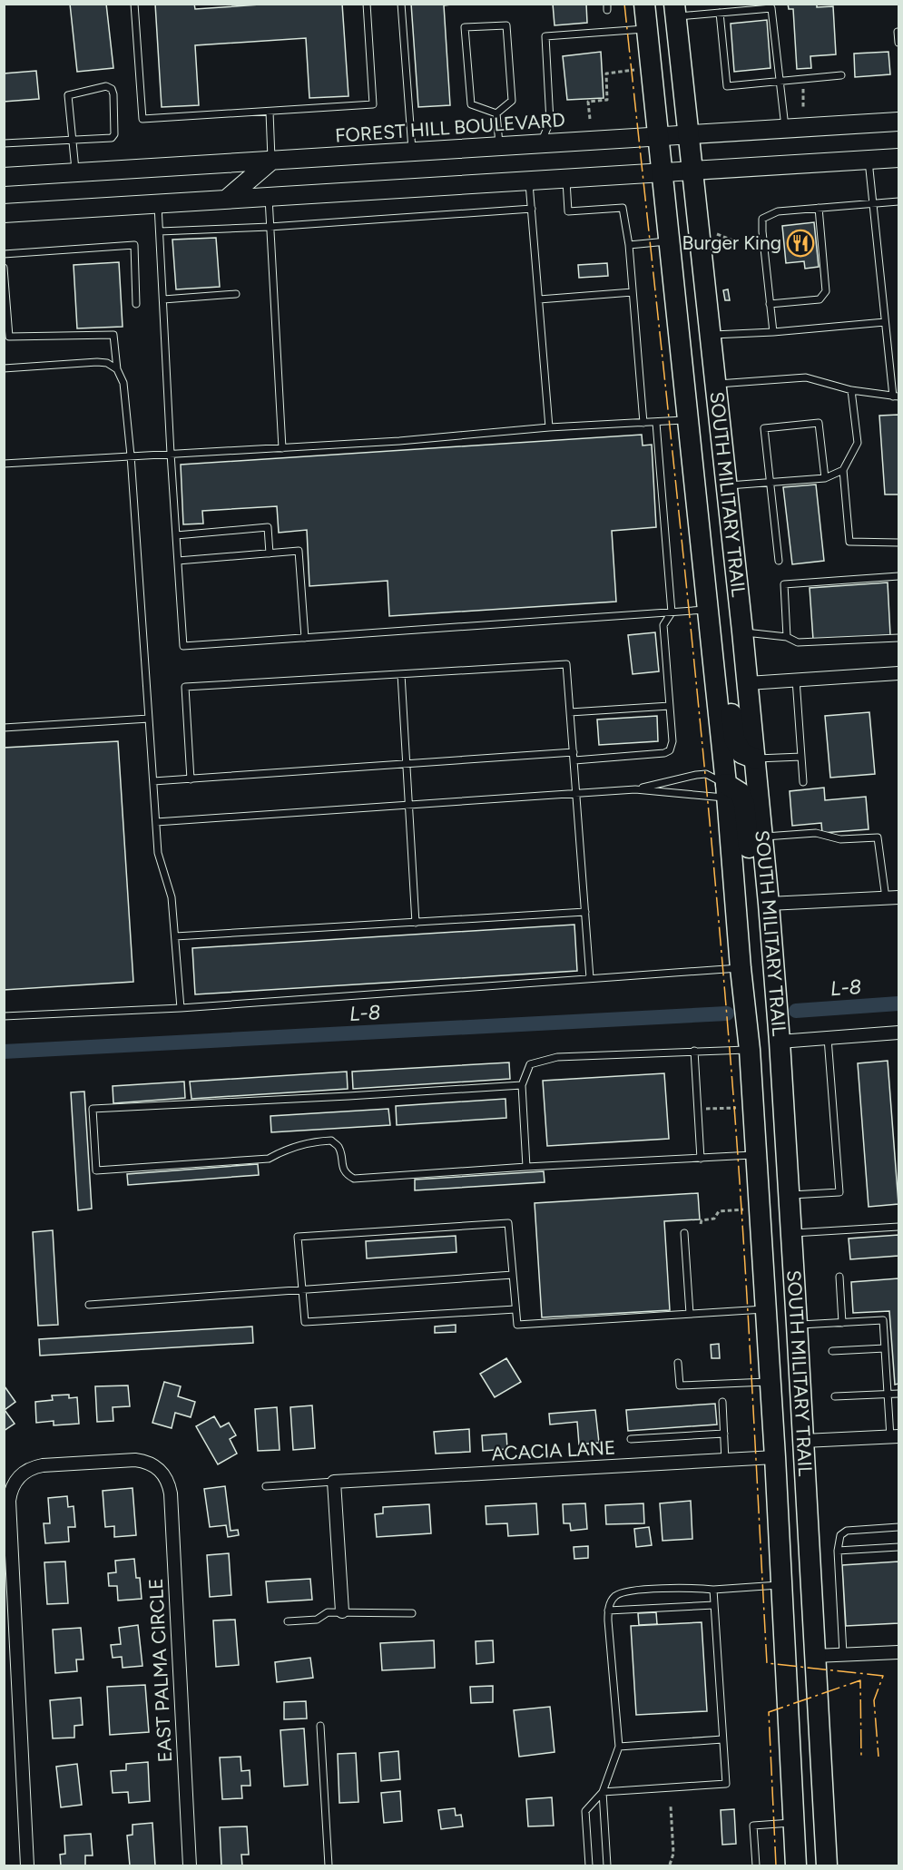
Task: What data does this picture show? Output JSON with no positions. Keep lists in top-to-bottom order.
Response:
{
  "streets": {
    "main road": ["FOREST HILL BOULEVARD", "SOUTH MILITARY TRAIL"],
    "street": ["ACACIA LANE", "EAST PALMA CIRCLE"]
  },
  "crossings": [
    ["FOREST HILL BOULEVARD", "SOUTH MILITARY TRAIL"],
    ["SOUTH MILITARY TRAIL", "ACACIA LANE"]
  ],
  "water": ["L-8"],
  "places": {
    "restaurant": ["Burger King"]
  }
}
